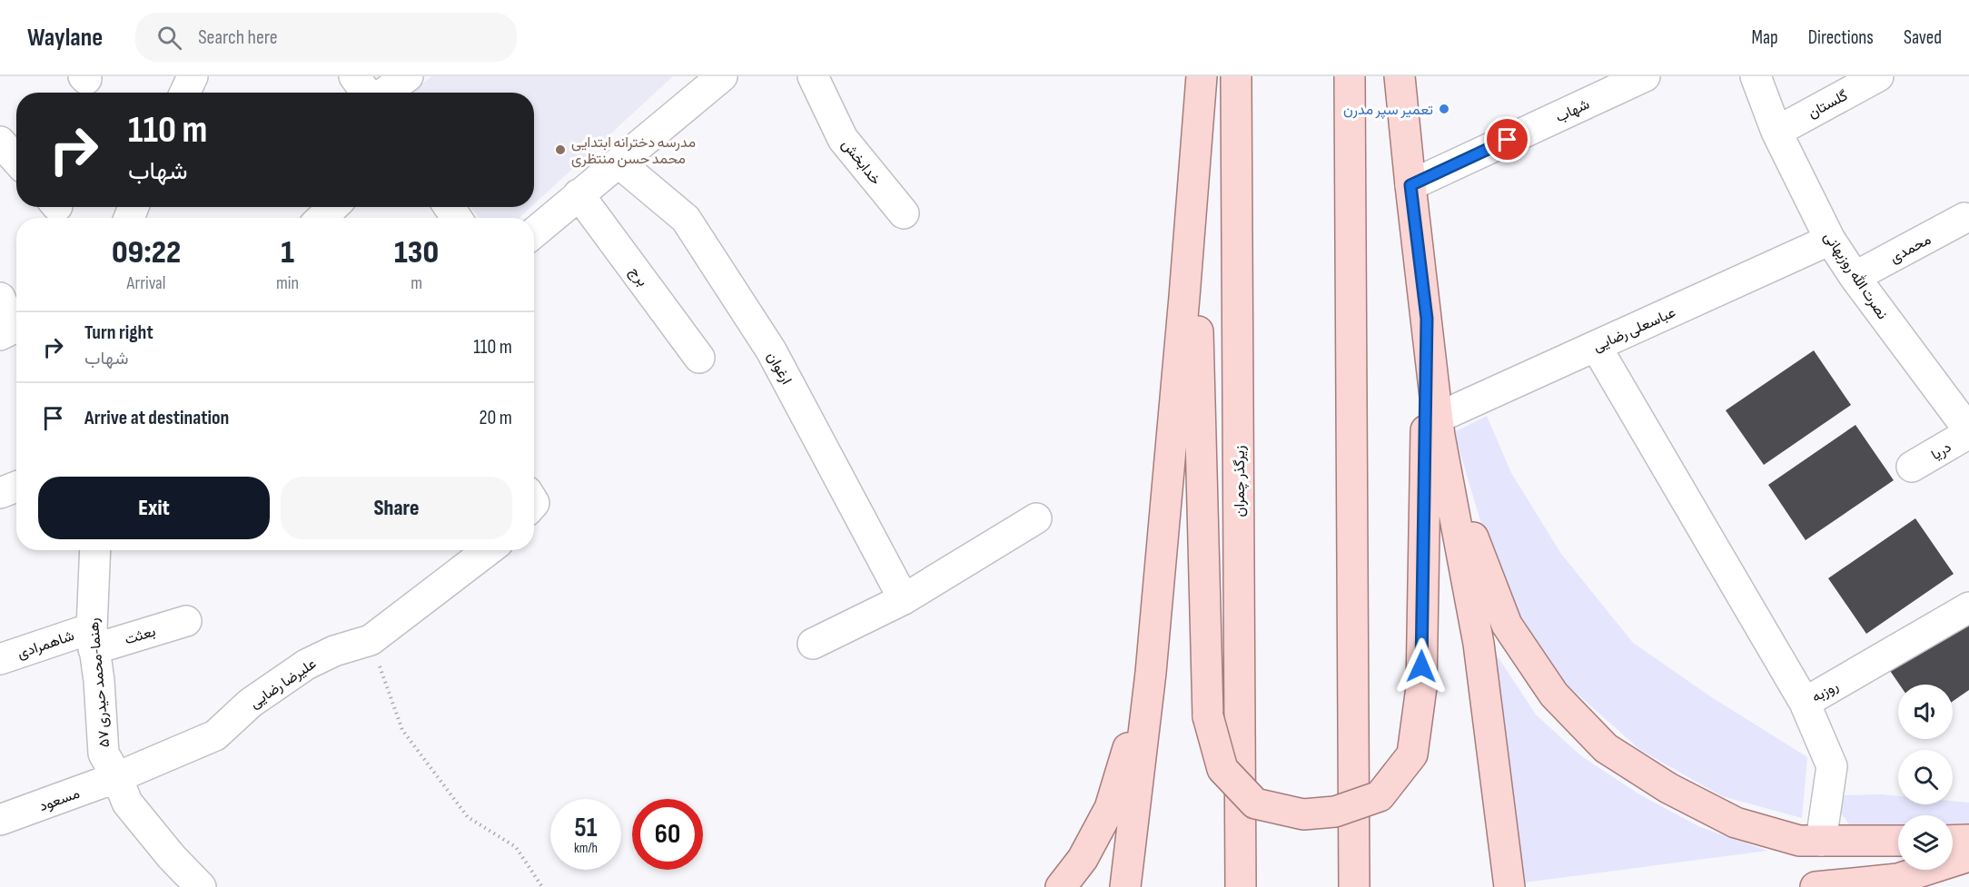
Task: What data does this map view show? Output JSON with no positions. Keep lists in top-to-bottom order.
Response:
{
  "streets": {
    "main road": ["زیرگذر چمران"],
    "street": [
      "گلستان",
      "شهاب",
      "خدابخش",
      "محمدی",
      "نصرت الله روزبهانی",
      "برج",
      "عباسعلی رضایی",
      "ارغوان",
      "دریا",
      "بعثت",
      "شاهمرادی",
      "۵۷ رهنما-محمد حیدری",
      "علیرضا رضایی",
      "روزبه",
      "مسعود"
    ]
  },
  "crossings": [
    ["گلستان", "نصرت الله روزبهانی"],
    ["محمدی", "نصرت الله روزبهانی"],
    ["نصرت الله روزبهانی", "عباسعلی رضایی"],
    ["نصرت الله روزبهانی", "دریا"],
    ["بعثت", "شاهمرادی"],
    ["بعثت", "۵۷ رهنما-محمد حیدری"],
    ["شاهمرادی", "۵۷ رهنما-محمد حیدری"],
    ["۵۷ رهنما-محمد حیدری", "علیرضا رضایی"],
    ["۵۷ رهنما-محمد حیدری", "مسعود"],
    ["علیرضا رضایی", "مسعود"]
  ],
  "places": ["تعمیر سپر مدرن", "مدرسه دخترانه ابتدایی محمد حسن منتظری"],
  "page": {
    "header": "Waylane",
    "search": "Search here",
    "nav": ["Map", "Directions", "Saved"],
    "turn": ["110 m", "شهاب"],
    "eta": [
      "09:22",
      "Arrival",
      "1",
      "min",
      "130",
      "m"
    ],
    "list": [
      {
        "name": "Turn right",
        "note": "شهاب",
        "value": "110 m"
      },
      {
        "name": "Arrive at destination",
        "value": "20 m"
      }
    ],
    "buttons": ["Exit", "Share"],
    "speed": "51 km/h",
    "limit": "60"
  }
}
